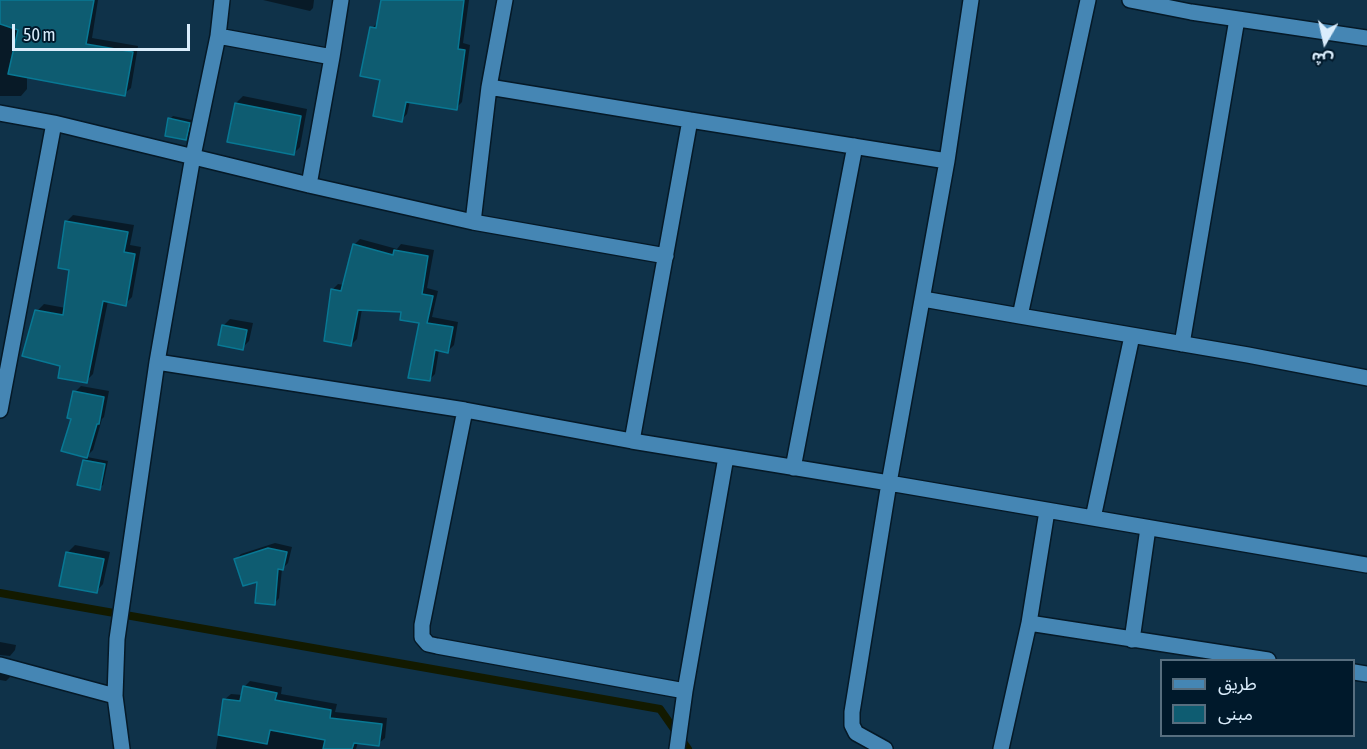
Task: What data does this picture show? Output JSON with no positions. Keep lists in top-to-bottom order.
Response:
{
  "legend": ["طريق", "مبنى"],
  "scale_bar": "50 m",
  "north": "bottom"
}
